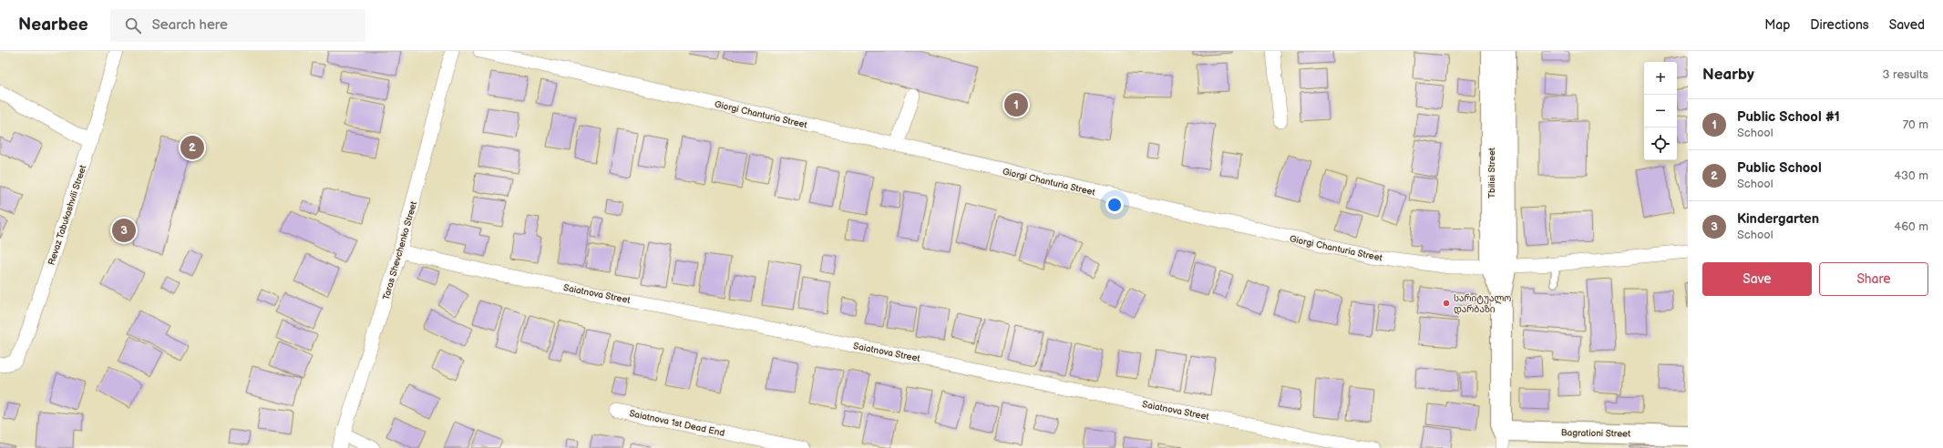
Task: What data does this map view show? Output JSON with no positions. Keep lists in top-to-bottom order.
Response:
{
  "streets": {
    "street": [
      "Giorgi Chanturia Street",
      "Tbilisi Street",
      "Revaz Tabukashvili Street",
      "Taras Shevchenko Street",
      "Saiatnova Street",
      "Saiatnova 1st Dead End",
      "Bagrationi Street"
    ]
  },
  "crossings": [
    ["Giorgi Chanturia Street", "Tbilisi Street"],
    ["Tbilisi Street", "Bagrationi Street"],
    ["Taras Shevchenko Street", "Saiatnova Street"]
  ],
  "places": ["სარიტუალო დარბაზი"],
  "page": {
    "header": "Nearbee",
    "search": "Search here",
    "nav": ["Map", "Directions", "Saved"],
    "heading": ["Nearby", "3 results"],
    "map_buttons": ["+", "−"],
    "pins": ["1", "2", "3"],
    "list": [
      {
        "mark": "1",
        "name": "Public School #1",
        "note": "School",
        "value": "70 m"
      },
      {
        "mark": "2",
        "name": "Public School",
        "note": "School",
        "value": "430 m"
      },
      {
        "mark": "3",
        "name": "Kindergarten",
        "note": "School",
        "value": "460 m"
      }
    ],
    "buttons": ["Save", "Share"]
  }
}
